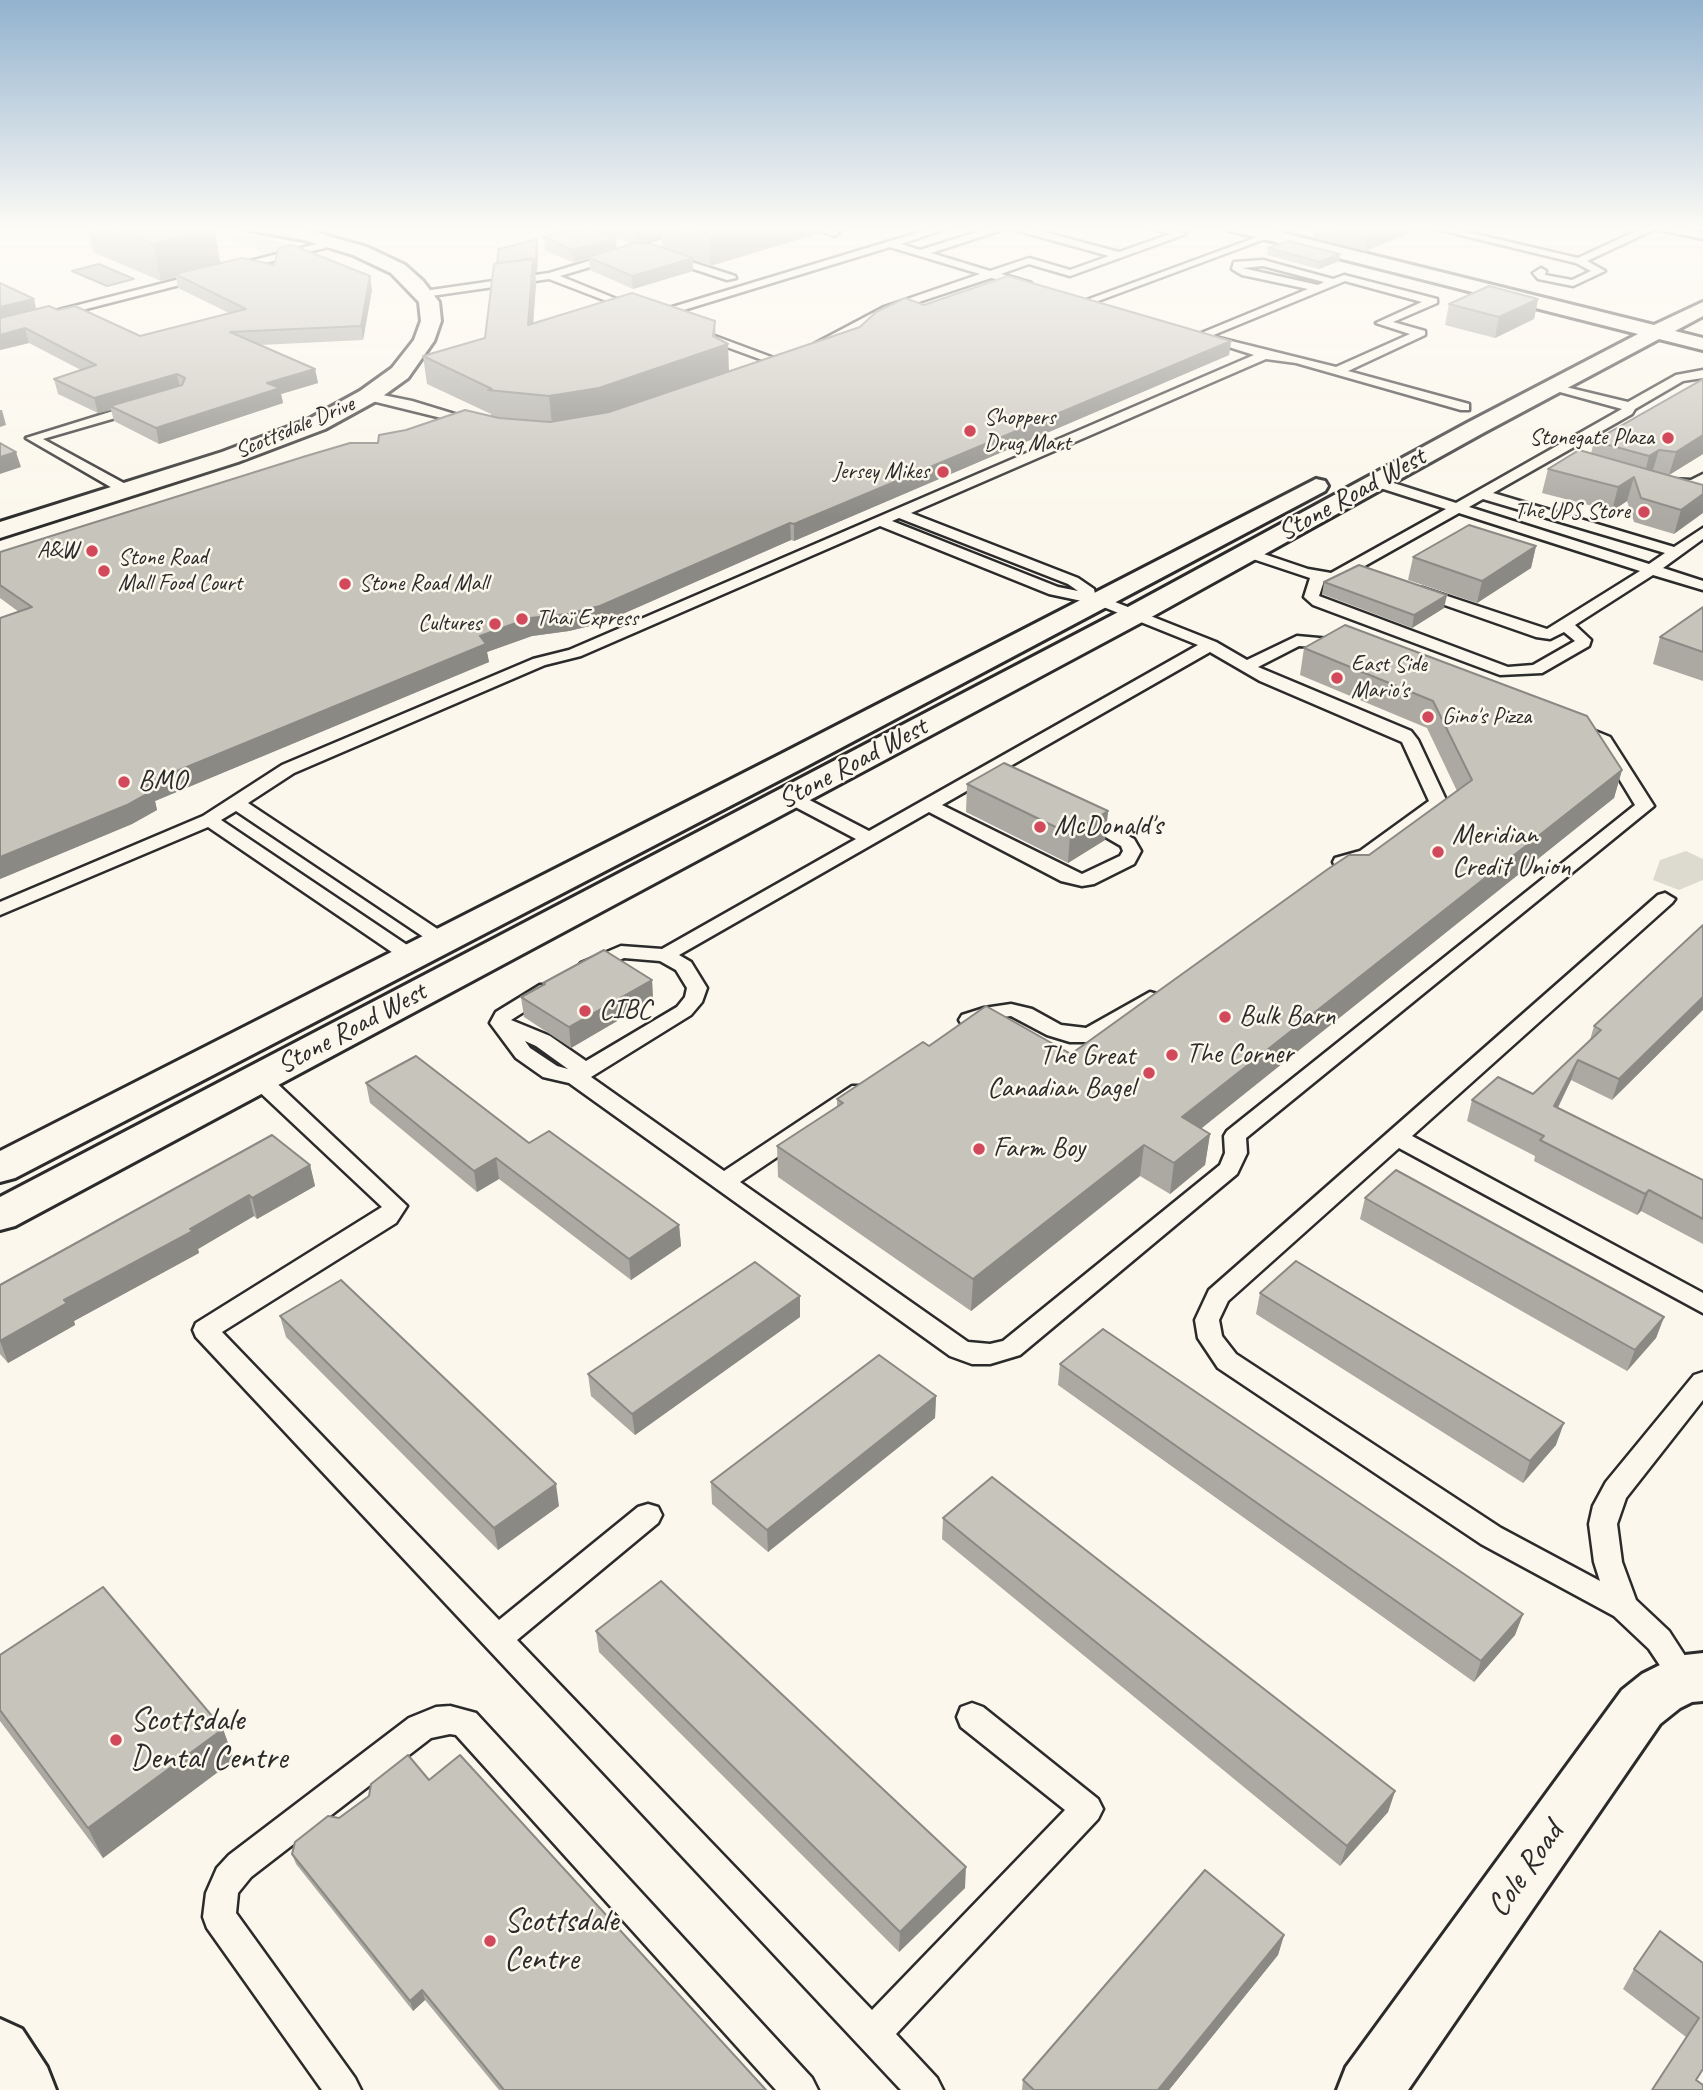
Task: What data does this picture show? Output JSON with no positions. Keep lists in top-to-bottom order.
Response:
{
  "streets": {
    "main road": ["Scottsdale Drive", "Stone Road West", "Cole Road"]
  },
  "places": [
    "Shoppers Drug Mart",
    "Stonegate Plaza",
    "Jersey Mikes",
    "The UPS Store",
    "A&W",
    "Stone Road Mall Food Court",
    "Stone Road Mall",
    "Thaï Express",
    "Cultures",
    "East Side Mario's",
    "Gino's Pizza",
    "BMO",
    "McDonald's",
    "Meridian Credit Union",
    "CIBC",
    "Bulk Barn",
    "The Corner",
    "The Great Canadian Bagel",
    "Farm Boy",
    "Scottsdale Dental Centre",
    "Scottsdale Centre"
  ]
}
